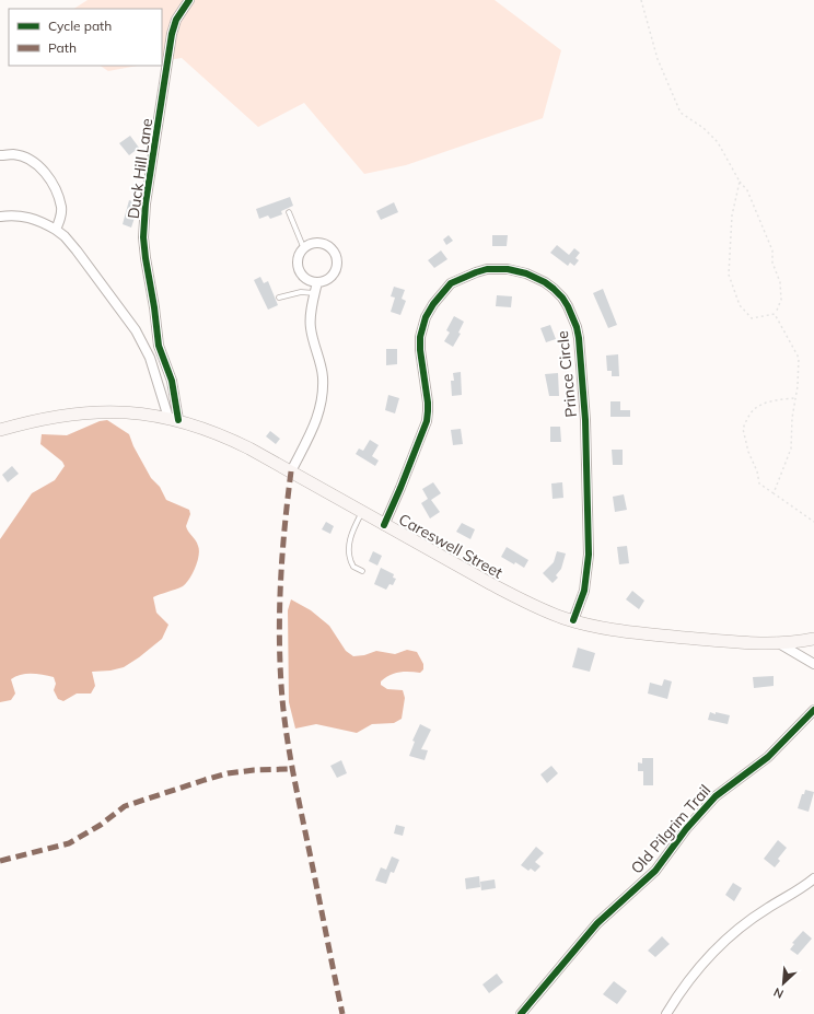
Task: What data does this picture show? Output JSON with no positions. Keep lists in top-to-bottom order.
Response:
{
  "streets": {
    "main road": ["Careswell Street"],
    "street": ["Duck Hill Lane", "Prince Circle", "Old Pilgrim Trail"]
  },
  "crossings": [
    ["Duck Hill Lane", "Careswell Street"],
    ["Prince Circle", "Careswell Street"]
  ],
  "legend": ["Cycle path", "Path"],
  "north": "bottom left"
}
